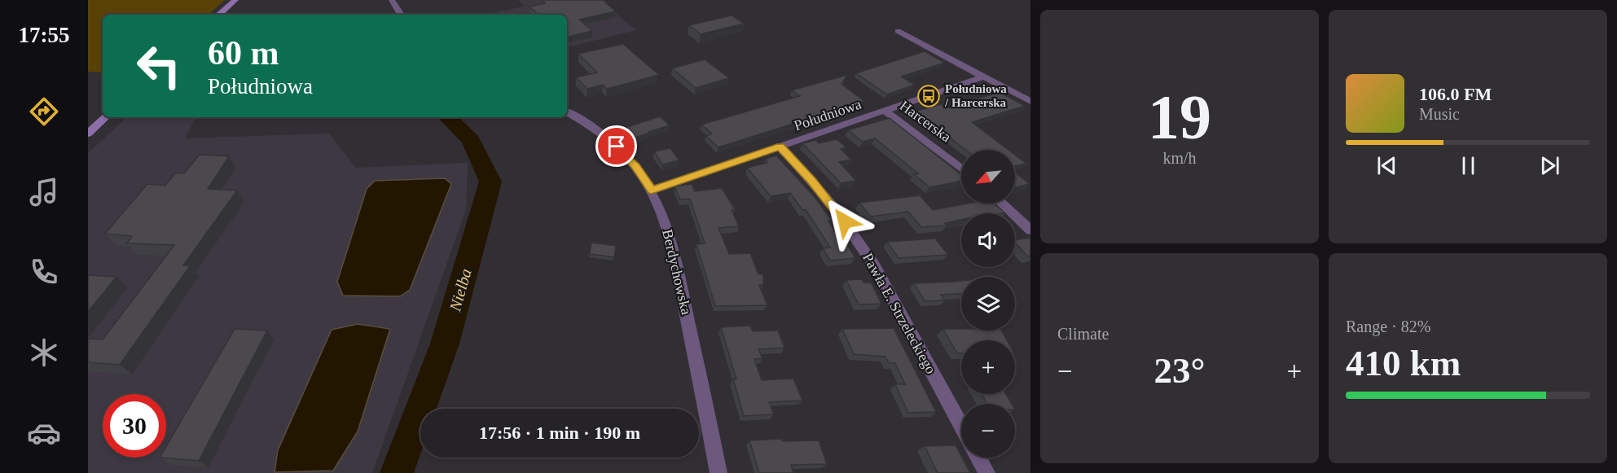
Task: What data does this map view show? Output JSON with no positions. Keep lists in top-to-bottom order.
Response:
{
  "streets": {
    "street": [
      "Południowa",
      "Harcerska",
      "Berdychowska",
      "Pawła E. Strzeleckiego"
    ]
  },
  "crossings": [
    ["Południowa", "Harcerska"],
    ["Południowa", "Berdychowska"],
    ["Południowa", "Pawła E. Strzeleckiego"]
  ],
  "water": ["Nielba"],
  "places": {
    "bus stop": ["Południowa / Harcerska"]
  },
  "north": "bottom left",
  "page": {
    "tabs": "17:55",
    "tile": [
      ["19", "km/h"],
      "Climate",
      ["Range · 82%", "410 km"]
    ],
    "turn": ["60 m", "Południowa"],
    "song": ["106.0 FM", "Music"],
    "map_buttons": ["+", "−"],
    "heat": ["−", "23°", "+"],
    "limit": "30",
    "trip": "17:56 · 1 min · 190 m"
  }
}
